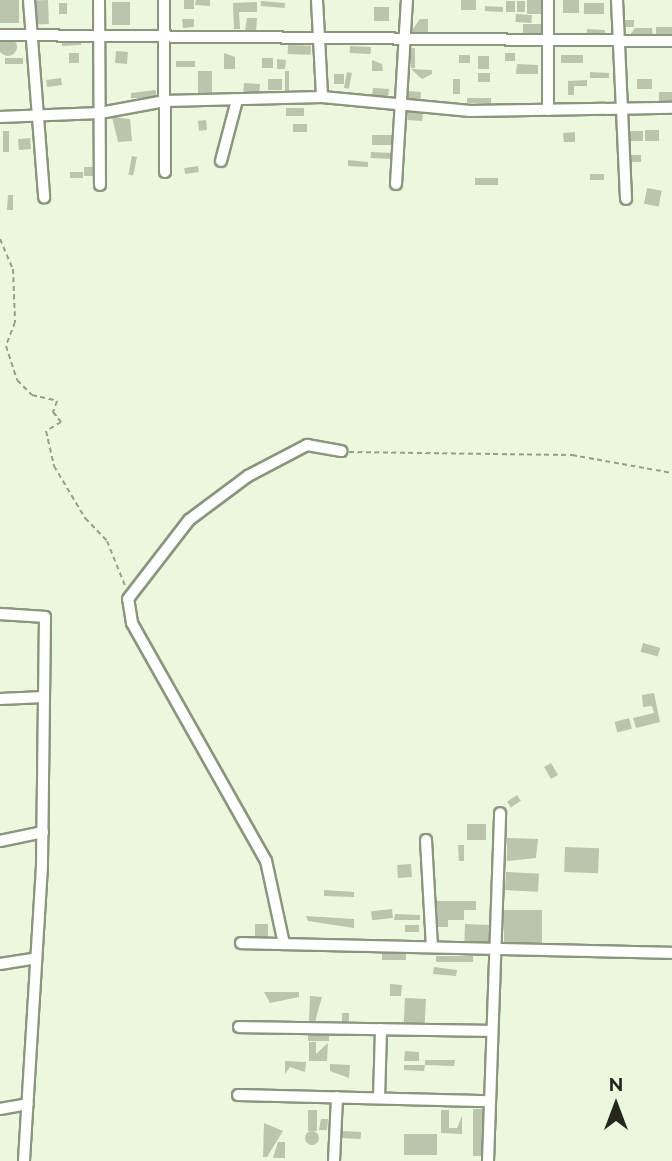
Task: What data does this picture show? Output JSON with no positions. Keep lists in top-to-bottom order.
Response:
{
  "north": "top"
}
